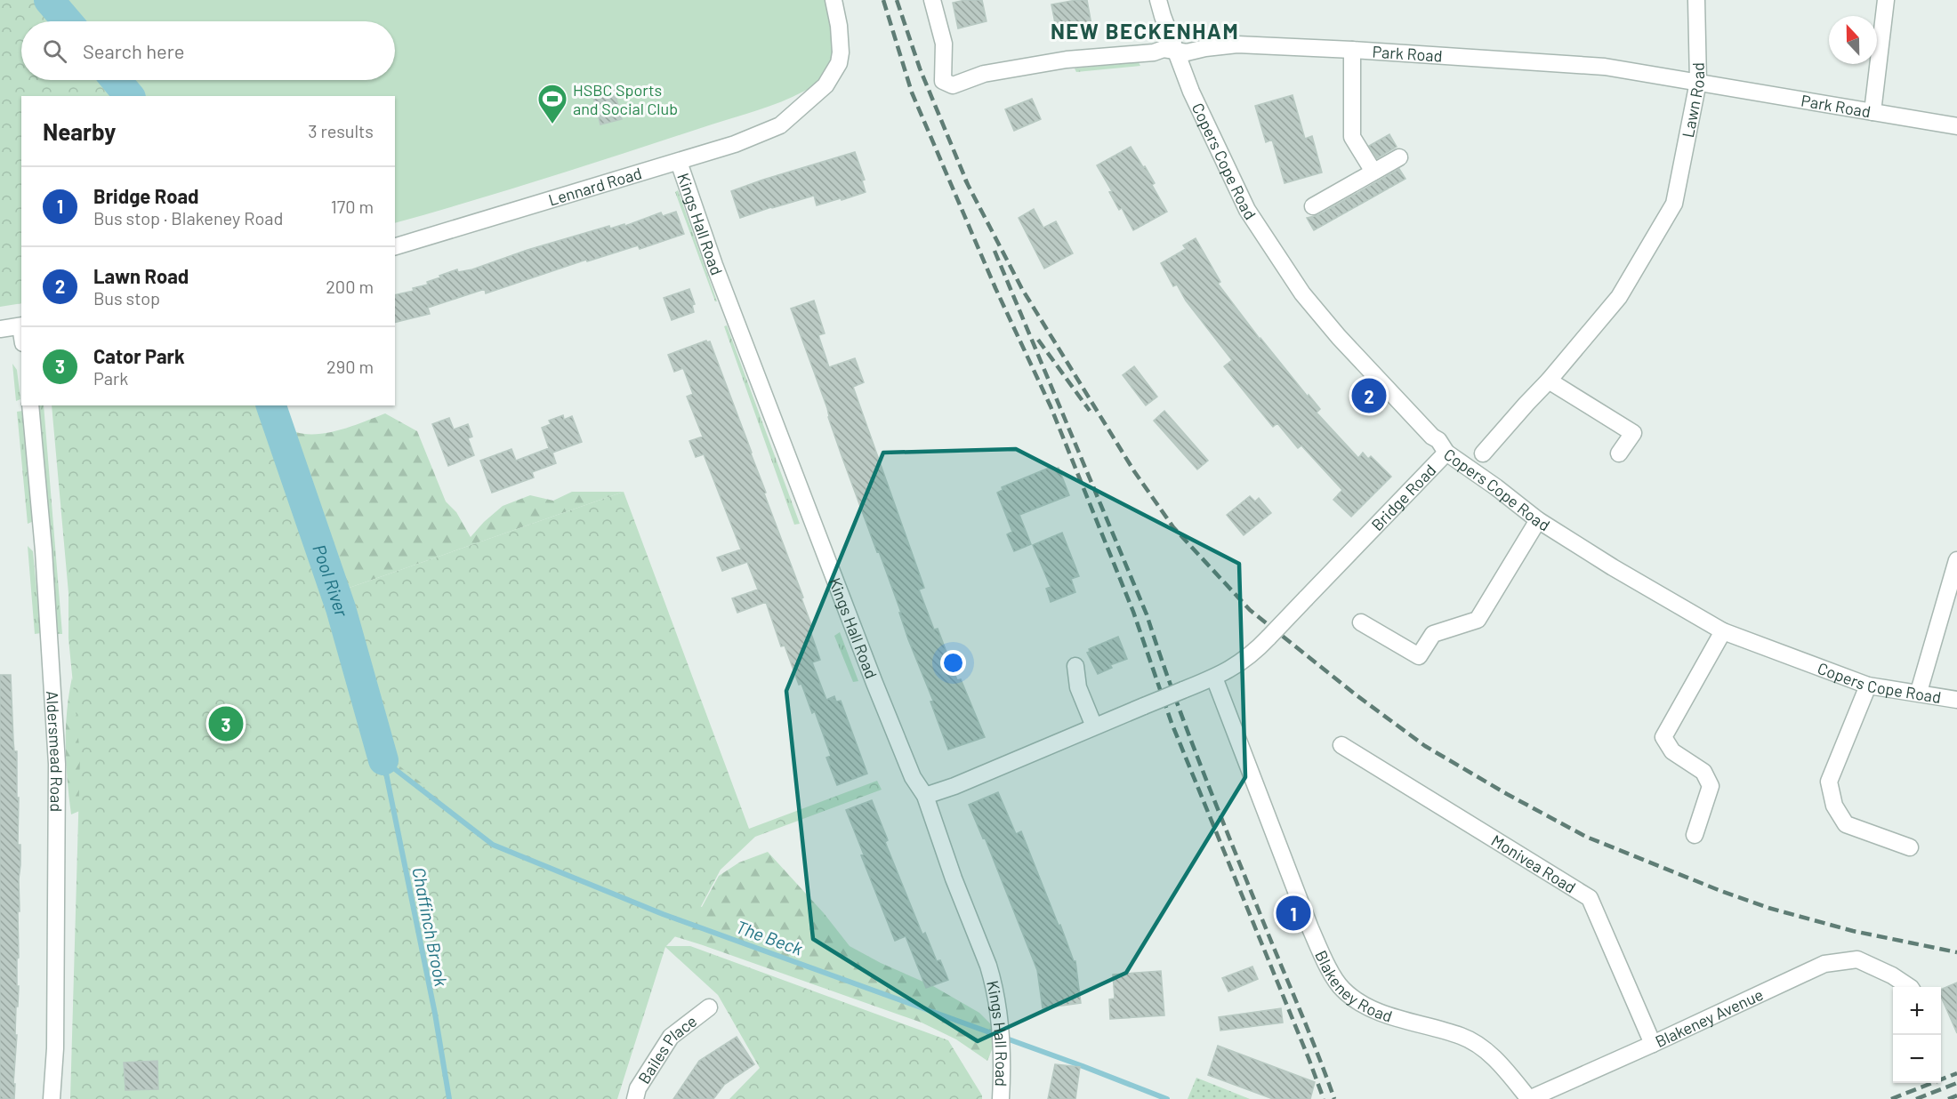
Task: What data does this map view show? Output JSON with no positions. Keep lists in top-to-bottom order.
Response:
{
  "streets": {
    "street": [
      "Park Road",
      "Lawn Road",
      "Copers Cope Road",
      "Lennard Road",
      "Kings Hall Road",
      "Bridge Road",
      "Aldersmead Road",
      "Monivea Road",
      "Blakeney Road",
      "Blakeney Avenue",
      "Bailes Place"
    ]
  },
  "crossings": [
    ["Park Road", "Lawn Road"],
    ["Park Road", "Copers Cope Road"],
    ["Copers Cope Road", "Bridge Road"],
    ["Lennard Road", "Kings Hall Road"],
    ["Kings Hall Road", "Bridge Road"],
    ["Bridge Road", "Blakeney Road"],
    ["Monivea Road", "Blakeney Avenue"],
    ["Blakeney Road", "Blakeney Avenue"]
  ],
  "districts": ["NEW BECKENHAM"],
  "water": ["Pool River", "Chaffinch Brook", "The Beck"],
  "places": {
    "sports": ["HSBC Sports and Social Club"]
  },
  "north": "top",
  "page": {
    "search": "Search here",
    "heading": ["Nearby", "3 results"],
    "list": [
      {
        "mark": "1",
        "name": "Bridge Road",
        "note": "Bus stop · Blakeney Road",
        "value": "170 m"
      },
      {
        "mark": "2",
        "name": "Lawn Road",
        "note": "Bus stop",
        "value": "200 m"
      },
      {
        "mark": "3",
        "name": "Cator Park",
        "note": "Park",
        "value": "290 m"
      }
    ],
    "pins": ["2", "3", "1"],
    "map_buttons": ["+", "−"]
  }
}
